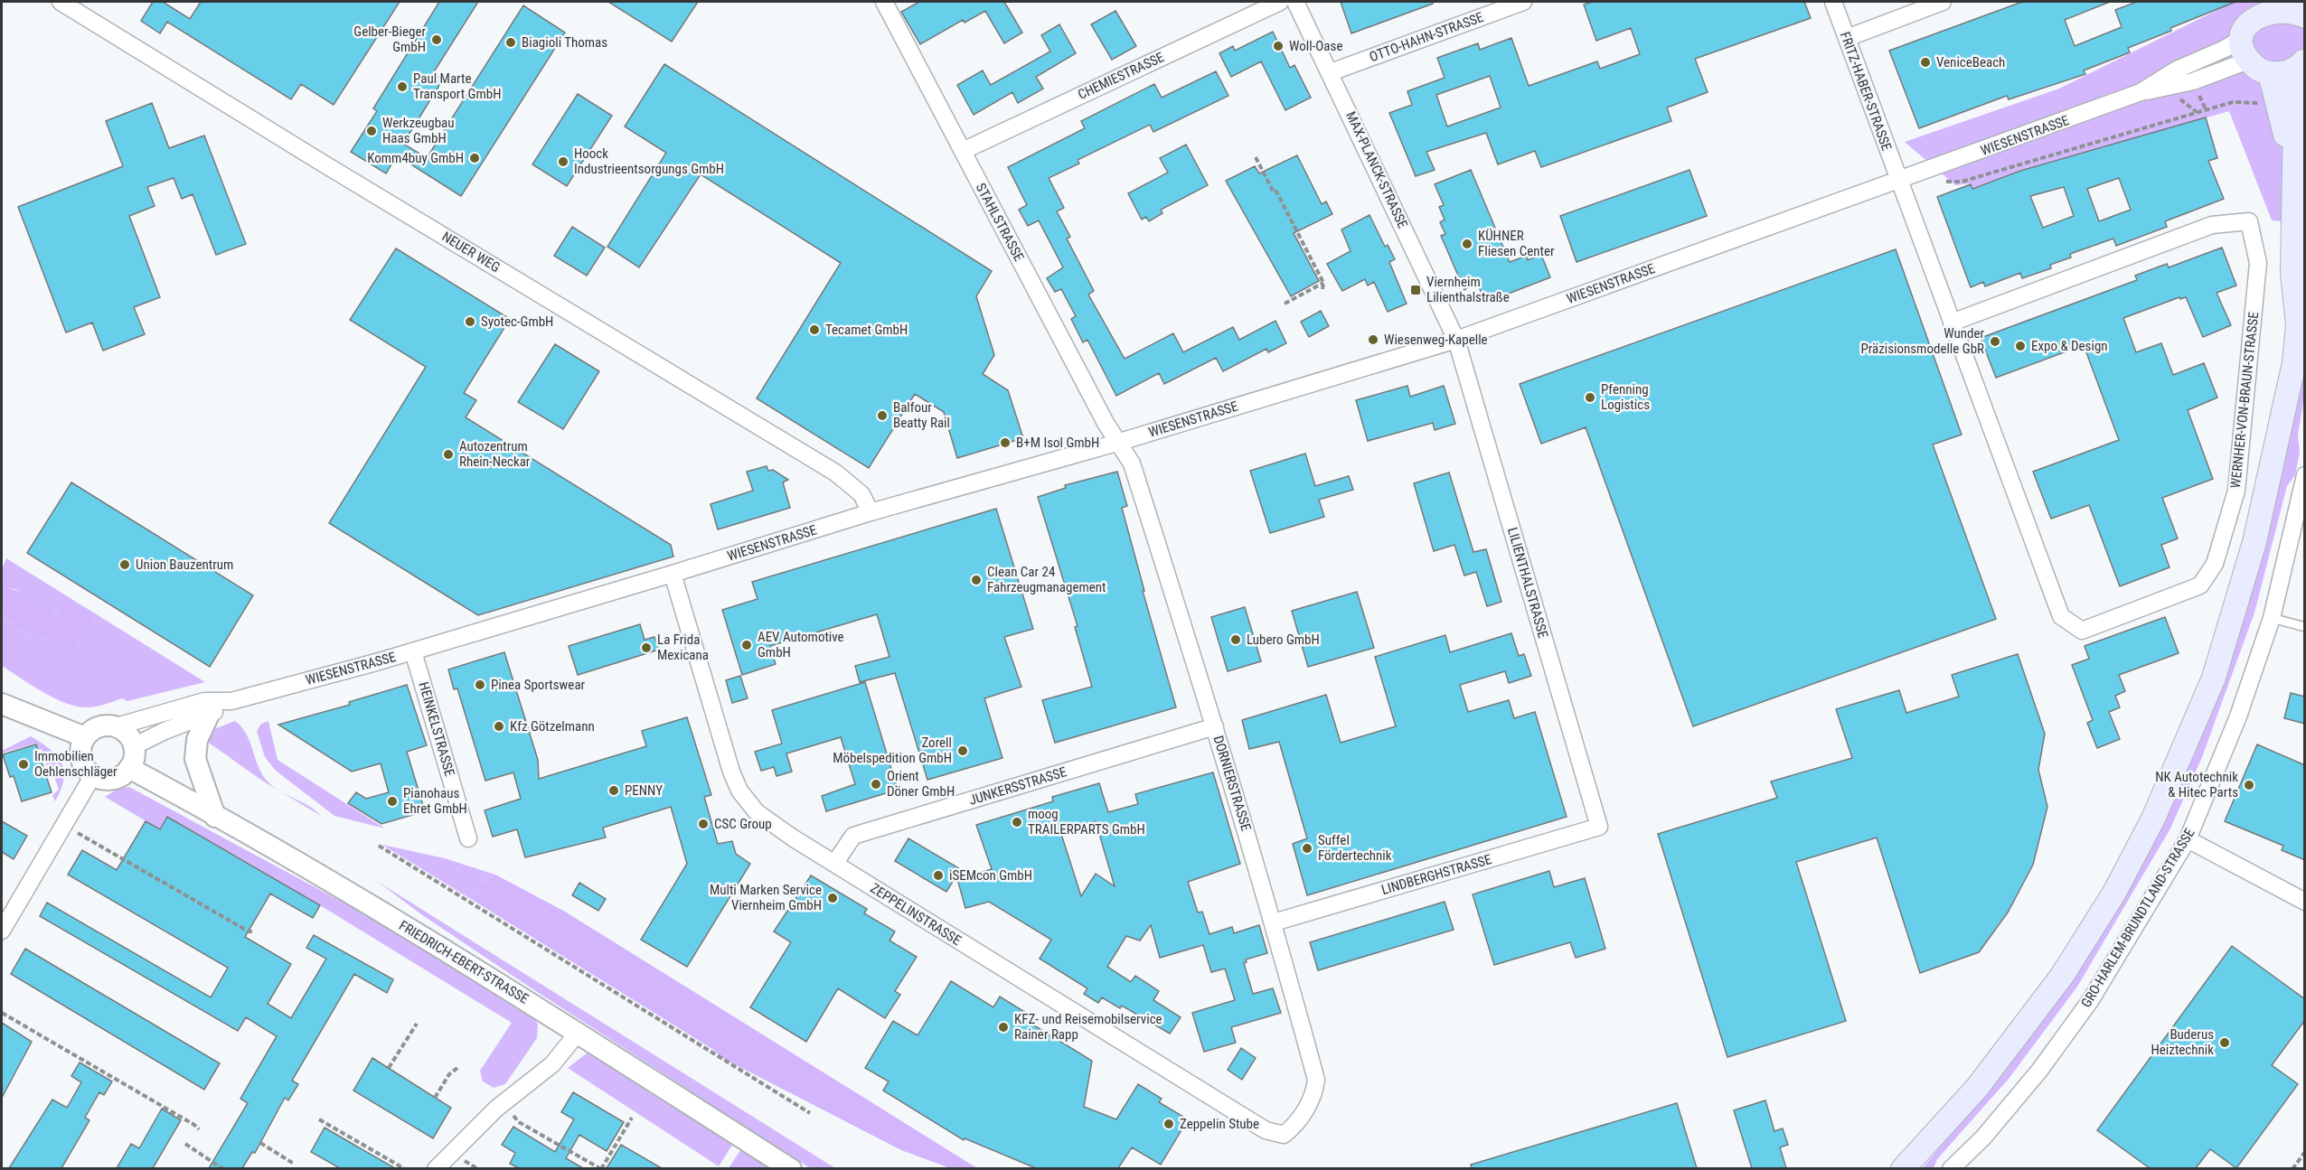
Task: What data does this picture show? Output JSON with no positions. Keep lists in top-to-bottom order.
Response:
{
  "streets": {
    "street": [
      "OTTO-HAHN-STRASSE",
      "CHEMIESTRASSE",
      "FRITZ-HABER-STRASSE",
      "WIESENSTRASSE",
      "MAX-PLANCK-STRASSE",
      "STAHLSTRASSE",
      "NEUER WEG",
      "WERNHER-VON-BRAUN-STRASSE",
      "LILIENTHALSTRASSE",
      "HEINKELSTRASSE",
      "DORNIERSTRASSE",
      "JUNKERSSTRASSE",
      "LINDBERGHSTRASSE",
      "ZEPPELINSTRASSE",
      "GRO-HARLEM-BRUNDTLAND-STRASSE",
      "FRIEDRICH-EBERT-STRASSE"
    ]
  },
  "crossings": [
    ["OTTO-HAHN-STRASSE", "MAX-PLANCK-STRASSE"],
    ["CHEMIESTRASSE", "STAHLSTRASSE"],
    ["FRITZ-HABER-STRASSE", "WIESENSTRASSE"],
    ["FRITZ-HABER-STRASSE", "WERNHER-VON-BRAUN-STRASSE"],
    ["WIESENSTRASSE", "MAX-PLANCK-STRASSE"],
    ["WIESENSTRASSE", "STAHLSTRASSE"],
    ["WIESENSTRASSE", "NEUER WEG"],
    ["WIESENSTRASSE", "WERNHER-VON-BRAUN-STRASSE"],
    ["WIESENSTRASSE", "LILIENTHALSTRASSE"],
    ["WIESENSTRASSE", "HEINKELSTRASSE"],
    ["WIESENSTRASSE", "DORNIERSTRASSE"],
    ["WIESENSTRASSE", "ZEPPELINSTRASSE"],
    ["WIESENSTRASSE", "FRIEDRICH-EBERT-STRASSE"],
    ["MAX-PLANCK-STRASSE", "LILIENTHALSTRASSE"],
    ["STAHLSTRASSE", "DORNIERSTRASSE"],
    ["LILIENTHALSTRASSE", "LINDBERGHSTRASSE"],
    ["DORNIERSTRASSE", "JUNKERSSTRASSE"],
    ["DORNIERSTRASSE", "LINDBERGHSTRASSE"],
    ["DORNIERSTRASSE", "ZEPPELINSTRASSE"],
    ["JUNKERSSTRASSE", "ZEPPELINSTRASSE"]
  ],
  "places": {
    "other": [
      "Gelber-Bieger GmbH",
      "Biagioli Thomas",
      "Woll-Oase",
      "VeniceBeach",
      "Paul Marte Transport GmbH",
      "Werkzeugbau Haas GmbH",
      "Komm4buy GmbH",
      "Hoock Industrieentsorgungs GmbH",
      "KÜHNER Fliesen Center",
      "Syotec-GmbH",
      "Tecamet GmbH",
      "Wiesenweg-Kapelle",
      "Wunder Präzisionsmodelle GbR",
      "Expo & Design",
      "Pfenning Logistics",
      "Balfour Beatty Rail",
      "B+M Isol GmbH",
      "Autozentrum Rhein-Neckar",
      "Union Bauzentrum",
      "Clean Car 24 Fahrzeugmanagement",
      "Lubero GmbH",
      "AEV Automotive GmbH",
      "La Frida Mexicana",
      "Pinea Sportswear",
      "Kfz Götzelmann",
      "Zorell Möbelspedition GmbH",
      "Immobilien Oehlenschläger",
      "Orient Döner GmbH",
      "NK Autotechnik & Hitec Parts",
      "PENNY",
      "Pianohaus Ehret GmbH",
      "moog TRAILERPARTS GmbH",
      "CSC Group",
      "Suffel Fördertechnik",
      "iSEMcon GmbH",
      "Multi Marken Service Viernheim GmbH",
      "KFZ- und Reisemobilservice Rainer Rapp",
      "Buderus Heiztechnik",
      "Zeppelin Stube"
    ],
    "transit": ["Viernheim Lilienthalstraße"]
  }
}
